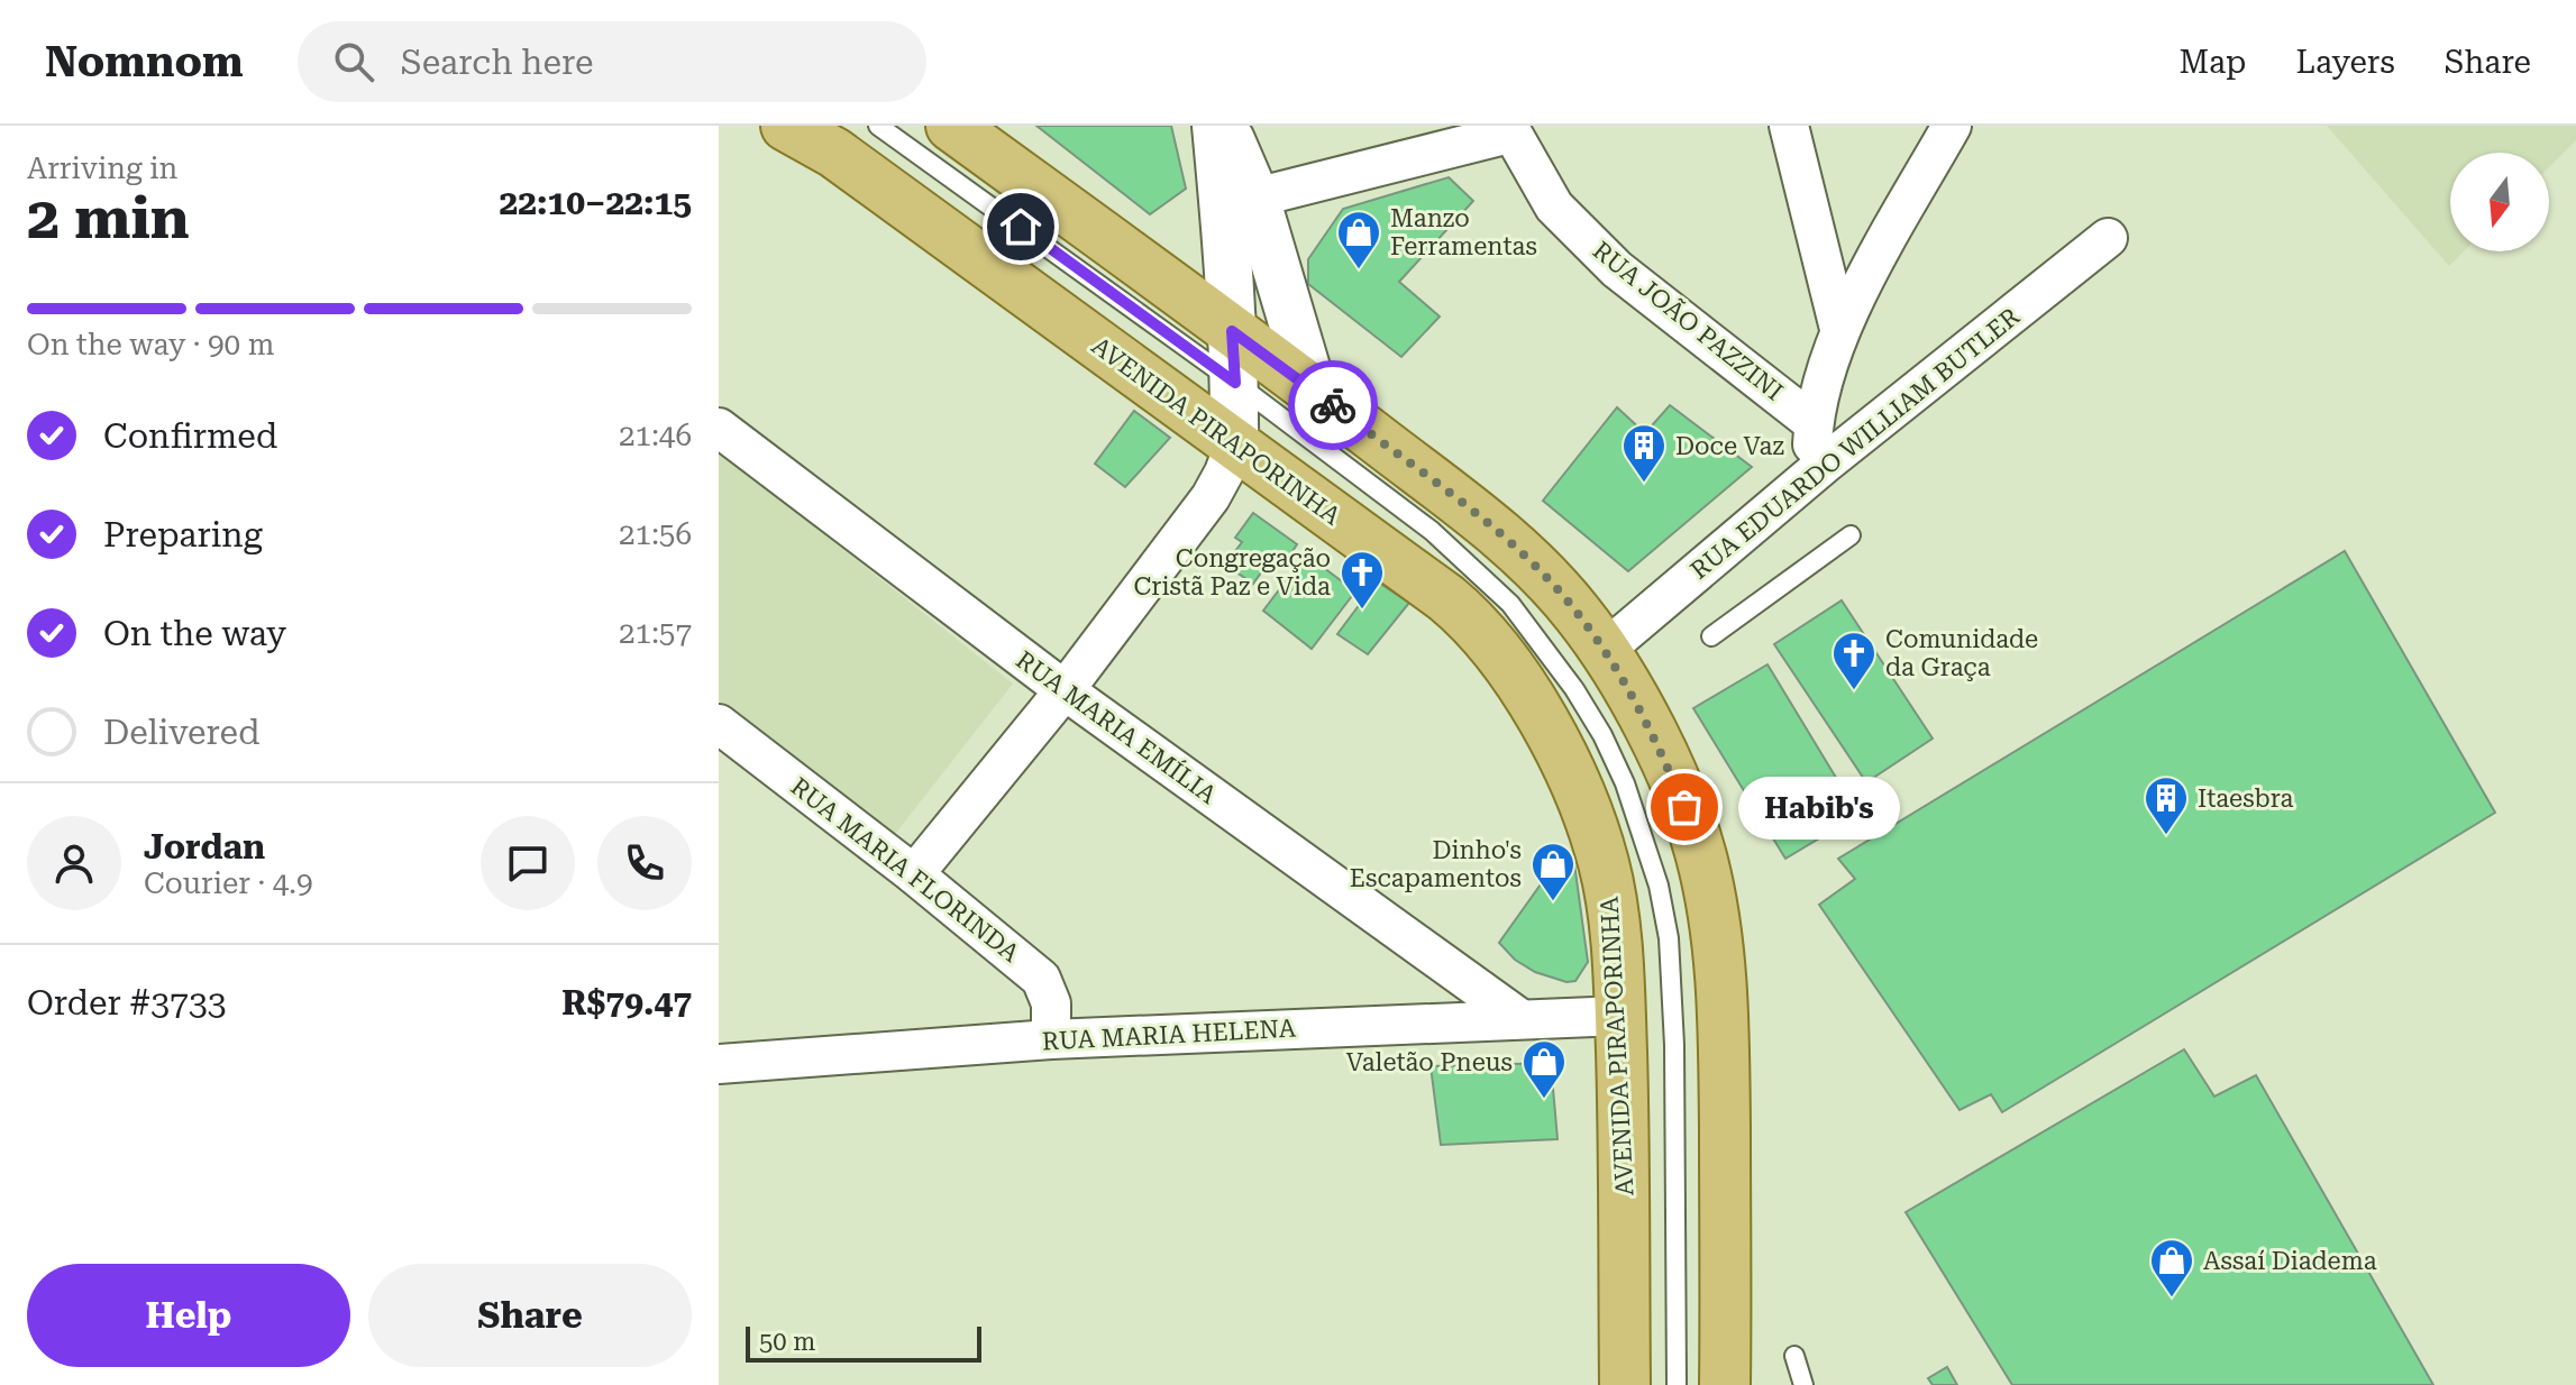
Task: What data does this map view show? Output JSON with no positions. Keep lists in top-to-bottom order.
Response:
{
  "streets": {
    "main road": ["AVENIDA PIRAPORINHA"],
    "street": [
      "RUA JOÃO PAZZINI",
      "RUA EDUARDO WILLIAM BUTLER",
      "RUA MARIA EMÍLIA",
      "RUA MARIA FLORINDA",
      "RUA MARIA HELENA"
    ]
  },
  "crossings": [
    ["AVENIDA PIRAPORINHA", "RUA MARIA HELENA"],
    ["RUA MARIA EMÍLIA", "RUA MARIA HELENA"],
    ["RUA MARIA FLORINDA", "RUA MARIA HELENA"]
  ],
  "places": {
    "shop": [
      "Manzo Ferramentas",
      "Dinho's Escapamentos",
      "Valetão Pneus",
      "Assaí Diadema"
    ],
    "building": ["Doce Vaz", "Itaesbra"],
    "church": ["Congregação Cristã Paz e Vida", "Comunidade da Graça"],
    "other": ["Habib's"]
  },
  "scale_bar": "50 m",
  "north": "bottom",
  "page": {
    "header": "Nomnom",
    "search": "Search here",
    "nav": ["Map", "Layers", "Share"],
    "heading": ["2 min", "Arriving in", "22:10–22:15"],
    "panel": [
      "Jordan",
      "Courier · 4.9",
      "Order #3733",
      "R$79.47"
    ],
    "bar": "On the way · 90 m",
    "list": [
      ["Confirmed", "21:46"],
      ["Preparing", "21:56"],
      ["On the way", "21:57"],
      "Delivered"
    ],
    "bubble": "Habib's",
    "buttons": ["Help", "Share"],
    "scale": "50 m"
  }
}
